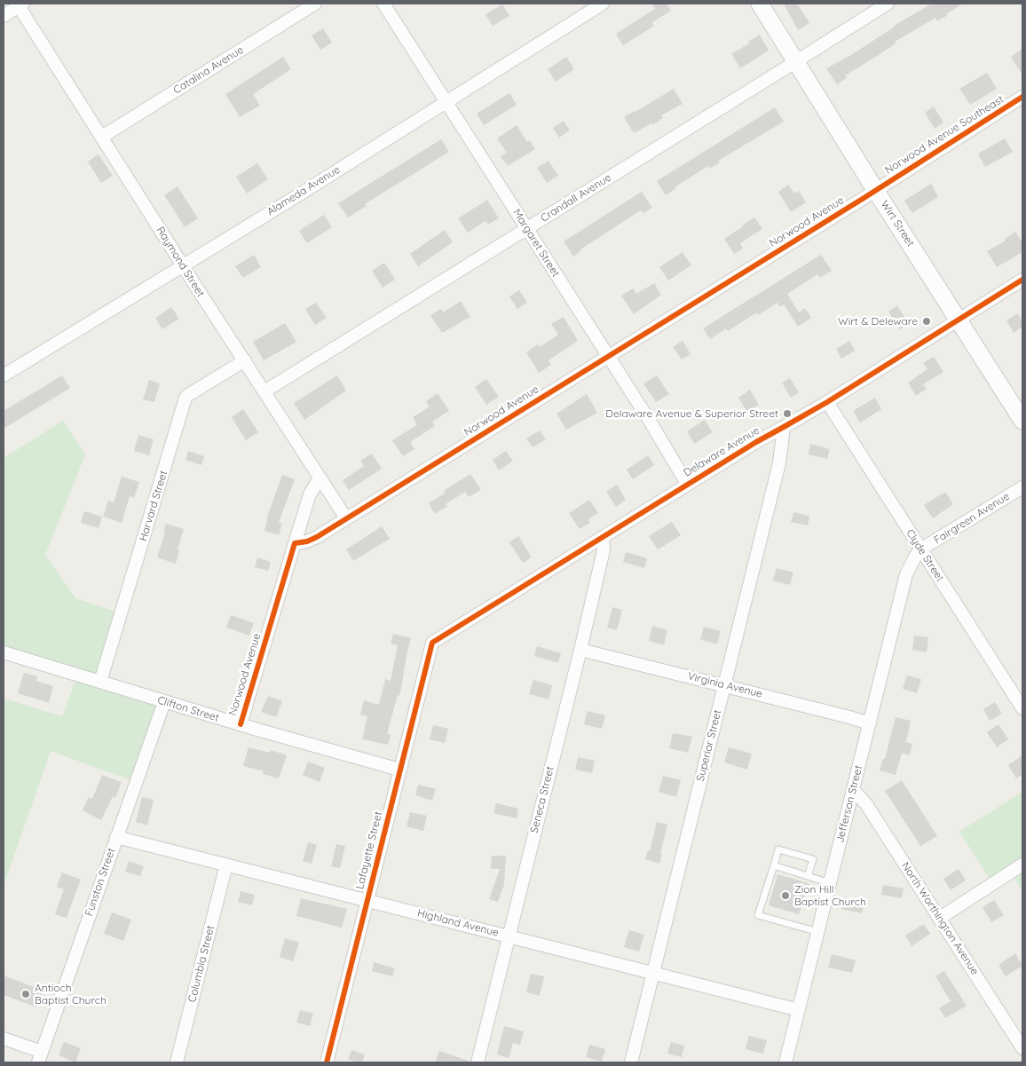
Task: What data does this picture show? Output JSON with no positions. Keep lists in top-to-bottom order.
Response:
{
  "streets": {
    "main road": ["Wirt Street"],
    "street": [
      "Catalina Avenue",
      "Norwood Avenue Southeast",
      "Alameda Avenue",
      "Crandall Avenue",
      "Norwood Avenue",
      "Margaret Street",
      "Raymond Street",
      "Delaware Avenue",
      "Harvard Street",
      "Fairgreen Avenue",
      "Clyde Street",
      "Virginia Avenue",
      "Clifton Street",
      "Superior Street",
      "Seneca Street",
      "Jefferson Street",
      "Lafayette Street",
      "Funston Street",
      "North Worthington Avenue",
      "Highland Avenue",
      "Columbia Street"
    ]
  },
  "crossings": [
    ["Catalina Avenue", "Raymond Street"],
    ["Norwood Avenue Southeast", "Norwood Avenue"],
    ["Norwood Avenue Southeast", "Wirt Street"],
    ["Alameda Avenue", "Margaret Street"],
    ["Alameda Avenue", "Raymond Street"],
    ["Crandall Avenue", "Wirt Street"],
    ["Crandall Avenue", "Margaret Street"],
    ["Crandall Avenue", "Raymond Street"],
    ["Norwood Avenue", "Wirt Street"],
    ["Norwood Avenue", "Margaret Street"],
    ["Norwood Avenue", "Raymond Street"],
    ["Norwood Avenue", "Clifton Street"],
    ["Wirt Street", "Delaware Avenue"],
    ["Margaret Street", "Delaware Avenue"],
    ["Raymond Street", "Harvard Street"],
    ["Delaware Avenue", "Clyde Street"],
    ["Delaware Avenue", "Superior Street"],
    ["Delaware Avenue", "Seneca Street"],
    ["Delaware Avenue", "Lafayette Street"],
    ["Harvard Street", "Clifton Street"],
    ["Fairgreen Avenue", "Clyde Street"],
    ["Fairgreen Avenue", "Jefferson Street"],
    ["Clyde Street", "Jefferson Street"],
    ["Virginia Avenue", "Superior Street"],
    ["Virginia Avenue", "Seneca Street"],
    ["Virginia Avenue", "Jefferson Street"],
    ["Clifton Street", "Lafayette Street"],
    ["Clifton Street", "Funston Street"],
    ["Superior Street", "Highland Avenue"],
    ["Seneca Street", "Highland Avenue"],
    ["Jefferson Street", "North Worthington Avenue"],
    ["Jefferson Street", "Highland Avenue"],
    ["Lafayette Street", "Highland Avenue"],
    ["Funston Street", "Highland Avenue"],
    ["Highland Avenue", "Columbia Street"]
  ],
  "places": [
    "Wirt & Deleware",
    "Delaware Avenue & Superior Street",
    "Zion Hill Baptist Church",
    "Antioch Baptist Church"
  ]
}
